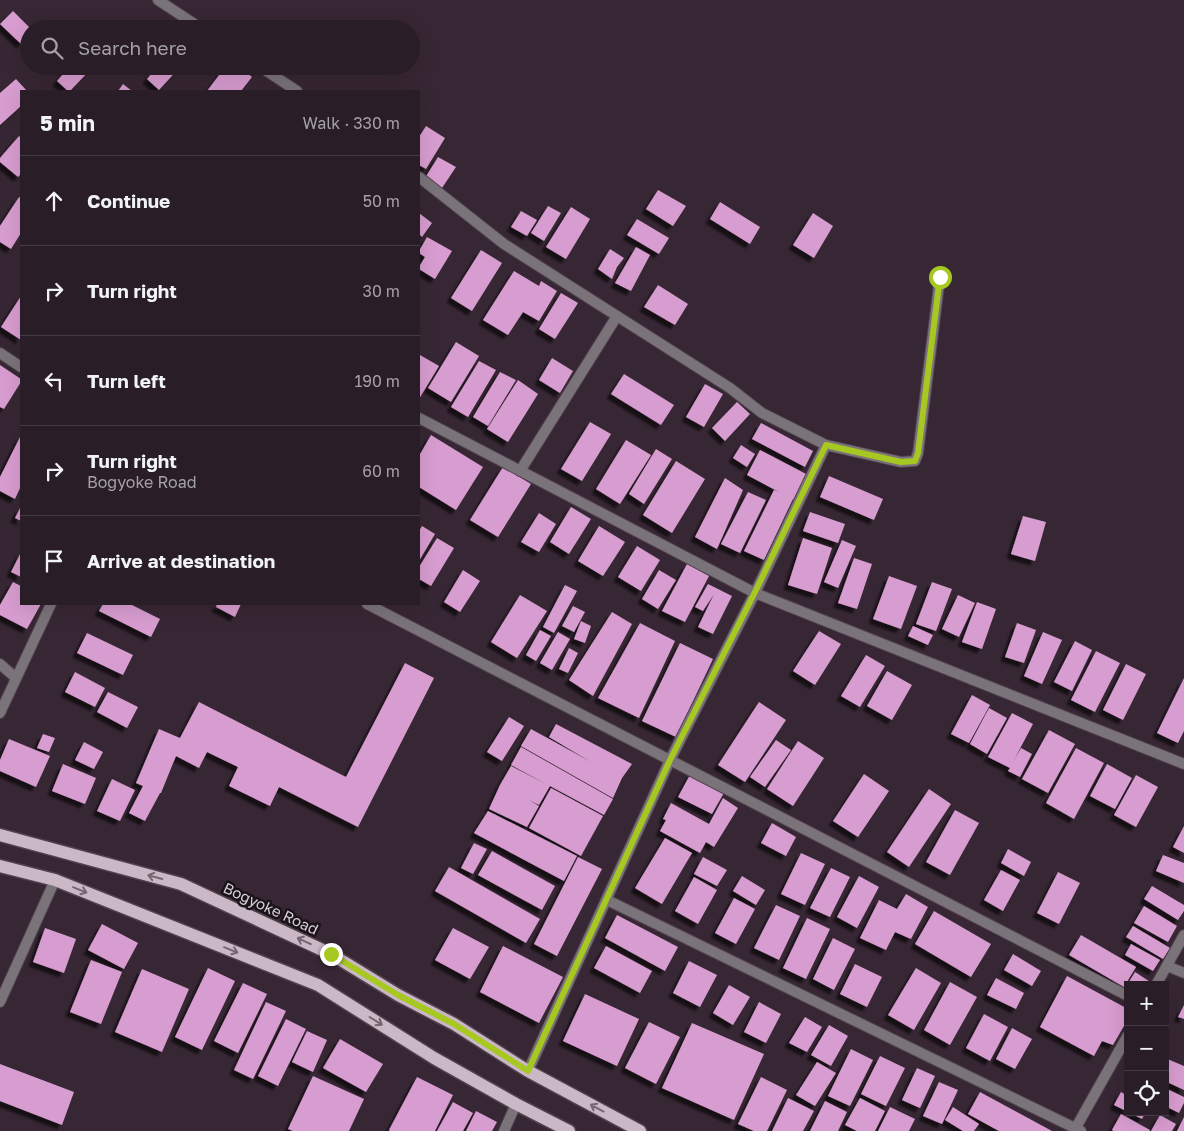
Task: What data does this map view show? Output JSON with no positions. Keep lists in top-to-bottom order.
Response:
{
  "streets": {
    "main road": ["Bogyoke Road"]
  },
  "page": {
    "search": "Search here",
    "heading": ["5 min", "Walk · 330 m"],
    "list": [
      ["Continue", "50 m"],
      ["Turn right", "30 m"],
      ["Turn left", "190 m"],
      ["Turn right", "Bogyoke Road", "60 m"],
      "Arrive at destination"
    ],
    "map_buttons": ["+", "−"]
  }
}
